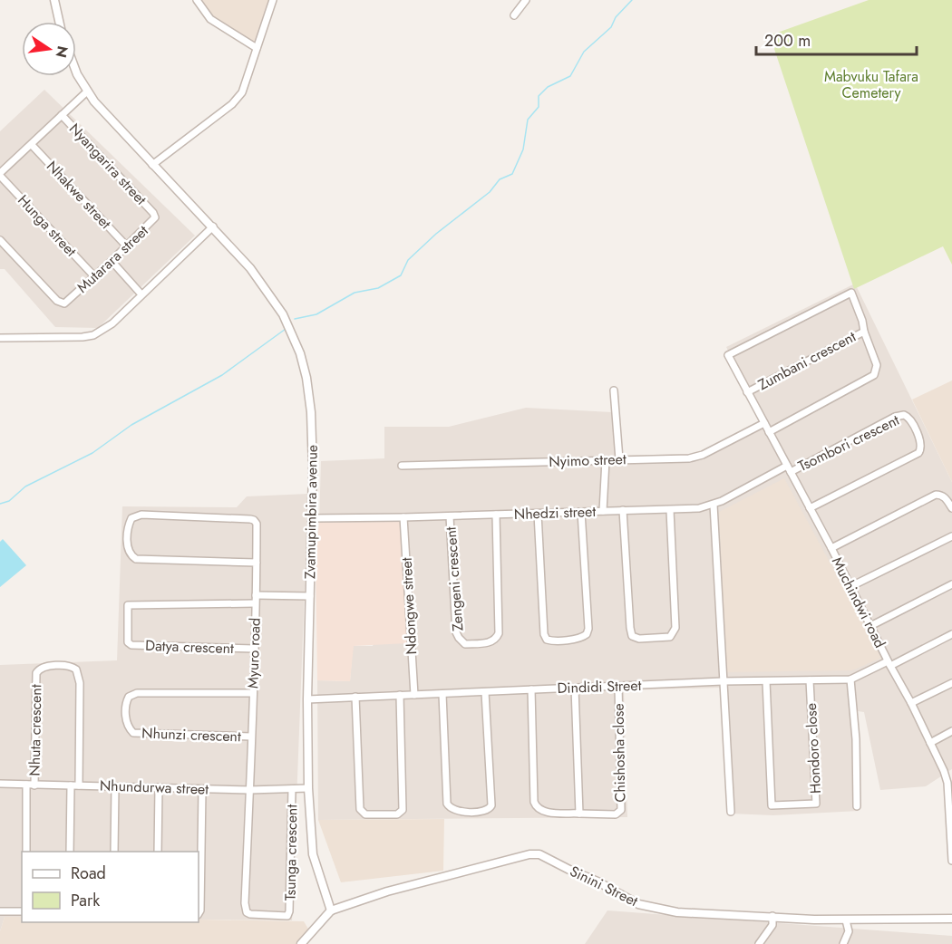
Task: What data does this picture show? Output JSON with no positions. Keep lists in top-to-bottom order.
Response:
{
  "streets": {
    "street": [
      "Nyangarira street",
      "Nhakwe street",
      "Hunga street",
      "Mutarara street",
      "Zumbani crescent",
      "Tsombori crescent",
      "Nyimo street",
      "Zvamupimbira avenue",
      "Nhedzi street",
      "Zengeni crescent",
      "Muchindwi road",
      "Ndongwe street",
      "Datya crescent",
      "Myuro road",
      "Dindidi Street",
      "Nhuta crescent",
      "Nhunzi crescent",
      "Hondoro close",
      "Chishosha close",
      "Nhundurwa street",
      "Tsunga crescent",
      "Sinini Street"
    ]
  },
  "crossings": [
    ["Nyangarira street", "Mutarara street"],
    ["Nhakwe street", "Mutarara street"],
    ["Hunga street", "Mutarara street"],
    ["Zumbani crescent", "Muchindwi road"],
    ["Tsombori crescent", "Nhedzi street"],
    ["Tsombori crescent", "Muchindwi road"],
    ["Nyimo street", "Muchindwi road"],
    ["Zvamupimbira avenue", "Nhedzi street"],
    ["Zvamupimbira avenue", "Dindidi Street"],
    ["Zvamupimbira avenue", "Nhundurwa street"],
    ["Zvamupimbira avenue", "Sinini Street"],
    ["Nhedzi street", "Zengeni crescent"],
    ["Nhedzi street", "Muchindwi road"],
    ["Nhedzi street", "Ndongwe street"],
    ["Muchindwi road", "Dindidi Street"],
    ["Ndongwe street", "Dindidi Street"],
    ["Datya crescent", "Myuro road"],
    ["Myuro road", "Nhunzi crescent"],
    ["Myuro road", "Nhundurwa street"],
    ["Myuro road", "Tsunga crescent"],
    ["Dindidi Street", "Hondoro close"],
    ["Dindidi Street", "Chishosha close"],
    ["Nhuta crescent", "Nhundurwa street"],
    ["Nhundurwa street", "Tsunga crescent"]
  ],
  "parks": ["Mabvuku Tafara Cemetery"],
  "legend": ["Road", "Park"],
  "scale_bar": "200 m",
  "north": "right"
}
